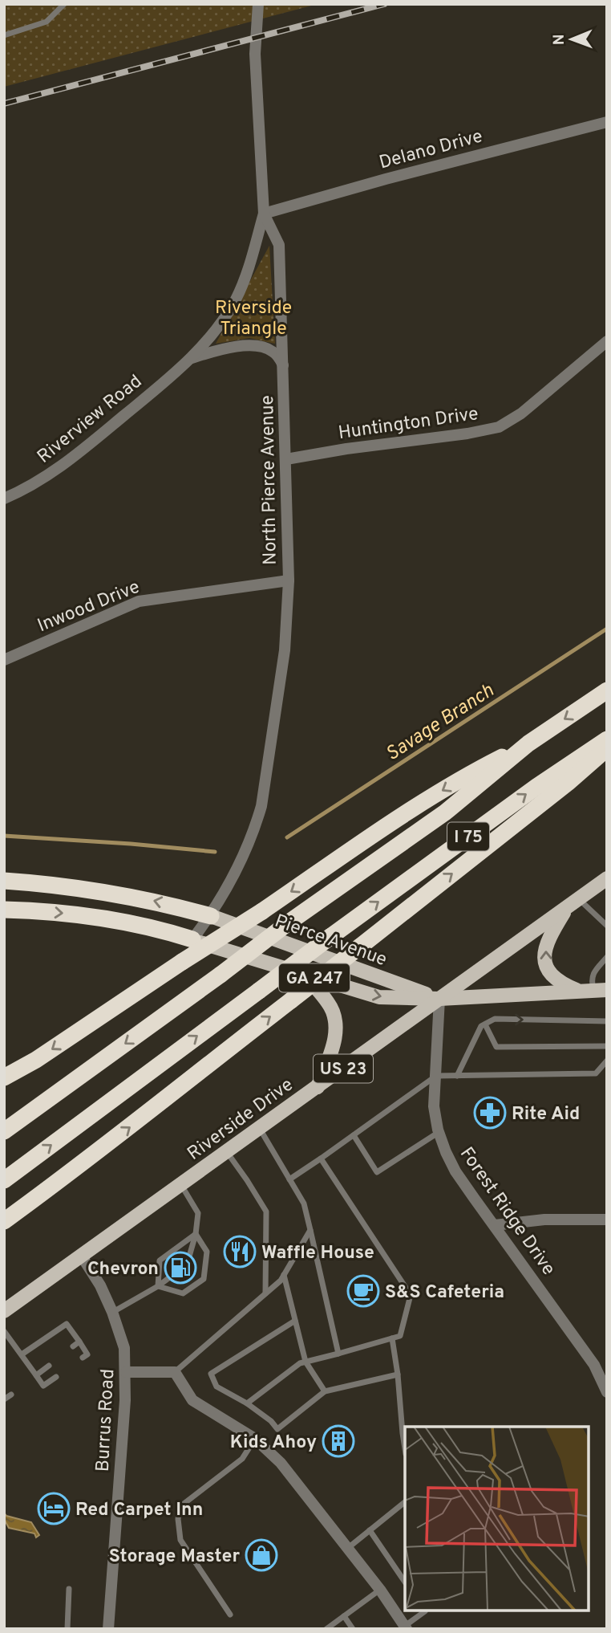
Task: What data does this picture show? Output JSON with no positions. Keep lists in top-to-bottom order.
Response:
{
  "streets": {
    "highway": ["I 75"],
    "main road": [
      "Pierce Avenue",
      "GA 247",
      "US 23",
      "Riverside Drive"
    ],
    "street": [
      "Delano Drive",
      "Riverview Road",
      "Huntington Drive",
      "North Pierce Avenue",
      "Inwood Drive",
      "Forest Ridge Drive",
      "Burrus Road"
    ]
  },
  "crossings": [
    ["Delano Drive", "Riverview Road"],
    ["Delano Drive", "North Pierce Avenue"],
    ["Riverview Road", "North Pierce Avenue"],
    ["Huntington Drive", "North Pierce Avenue"],
    ["North Pierce Avenue", "Inwood Drive"],
    ["North Pierce Avenue", "Pierce Avenue"],
    ["Pierce Avenue", "Riverside Drive"],
    ["Pierce Avenue", "Forest Ridge Drive"],
    ["Riverside Drive", "Forest Ridge Drive"],
    ["Riverside Drive", "Burrus Road"]
  ],
  "water": ["Savage Branch"],
  "parks": ["Riverside Triangle"],
  "places": {
    "pharmacy": ["Rite Aid"],
    "restaurant": ["Waffle House"],
    "fuel station": ["Chevron"],
    "cafe": ["S&S Cafeteria"],
    "building": ["Kids Ahoy"],
    "hotel": ["Red Carpet Inn"],
    "shop": ["Storage Master"]
  },
  "north": "left"
}
